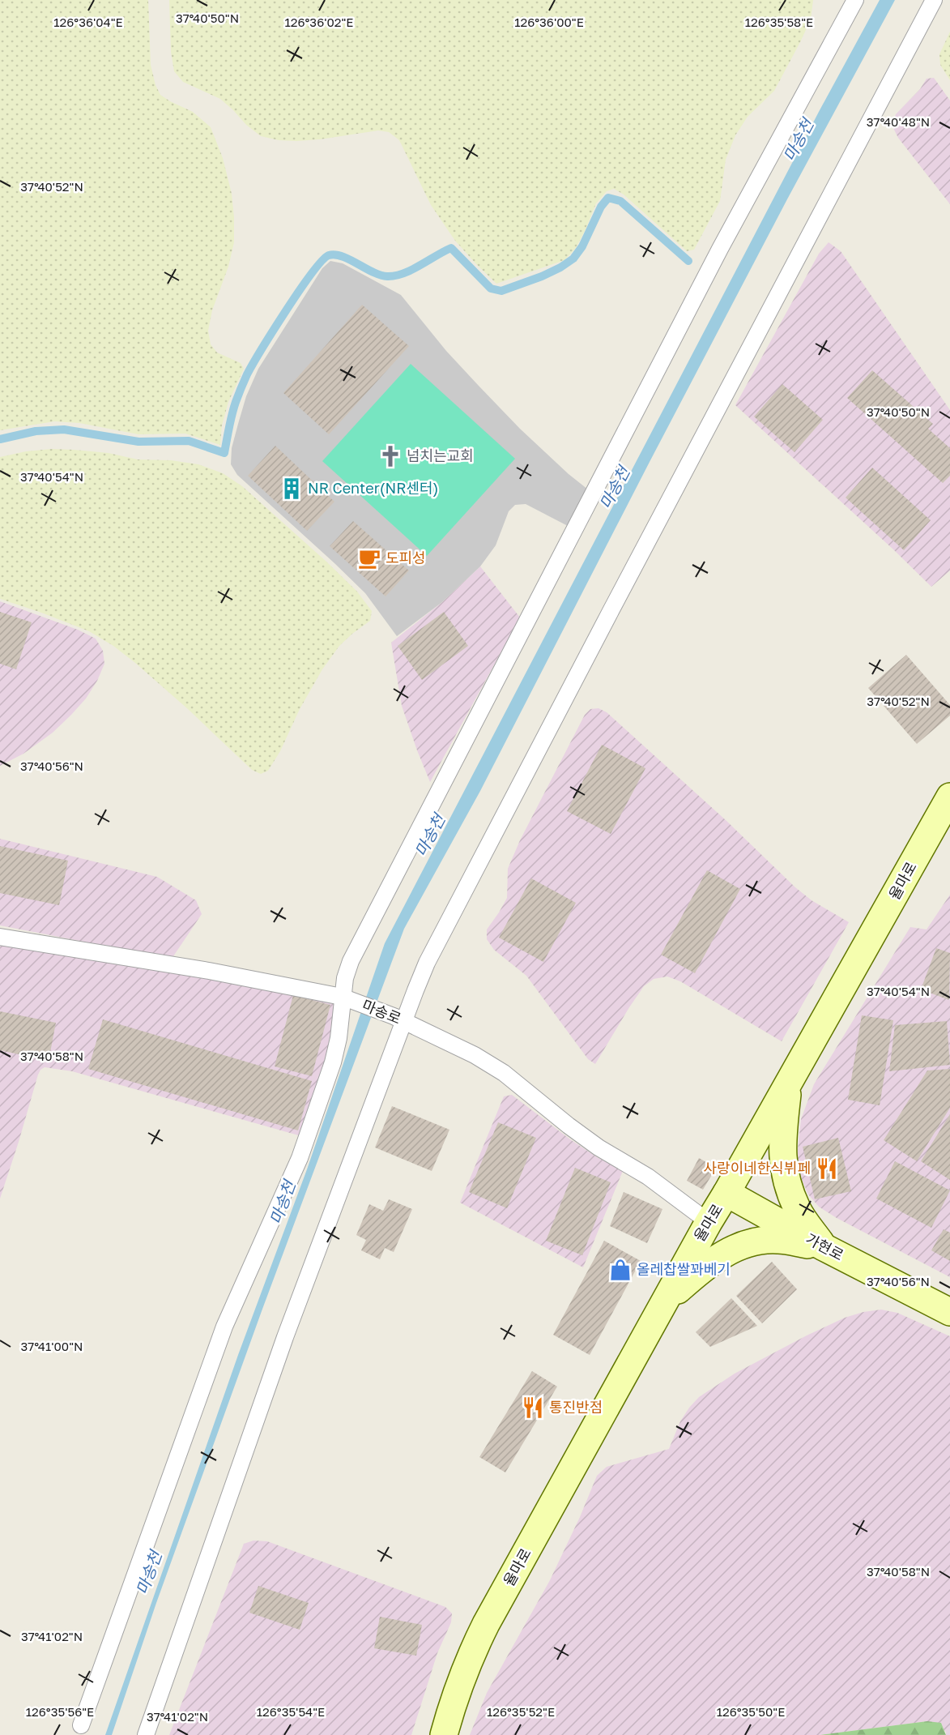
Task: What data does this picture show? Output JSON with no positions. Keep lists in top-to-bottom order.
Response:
{
  "streets": {
    "street": ["율마로", "가현로"],
    "lane": ["마송로"]
  },
  "crossings": [
    ["율마로", "마송로"],
    ["율마로", "가현로"]
  ],
  "water": ["마송천"],
  "places": {
    "church": ["넘치는교회"],
    "building": ["NR Center(NR센터)"],
    "cafe": ["도피성"],
    "restaurant": ["사랑이네한식뷔페", "통진반점"],
    "shop": ["올레찹쌀꽈베기"]
  },
  "coordinates": [
    "37°40'50\"N",
    "126°36'04\"E",
    "126°36'02\"E",
    "126°36'00\"E",
    "126°35'58\"E",
    "37°40'48\"N",
    "37°40'52\"N",
    "37°40'54\"N",
    "37°40'56\"N",
    "37°40'58\"N",
    "37°41'00\"N",
    "37°41'02\"N",
    "126°35'56\"E",
    "126°35'54\"E",
    "126°35'52\"E",
    "126°35'50\"E"
  ]
}
